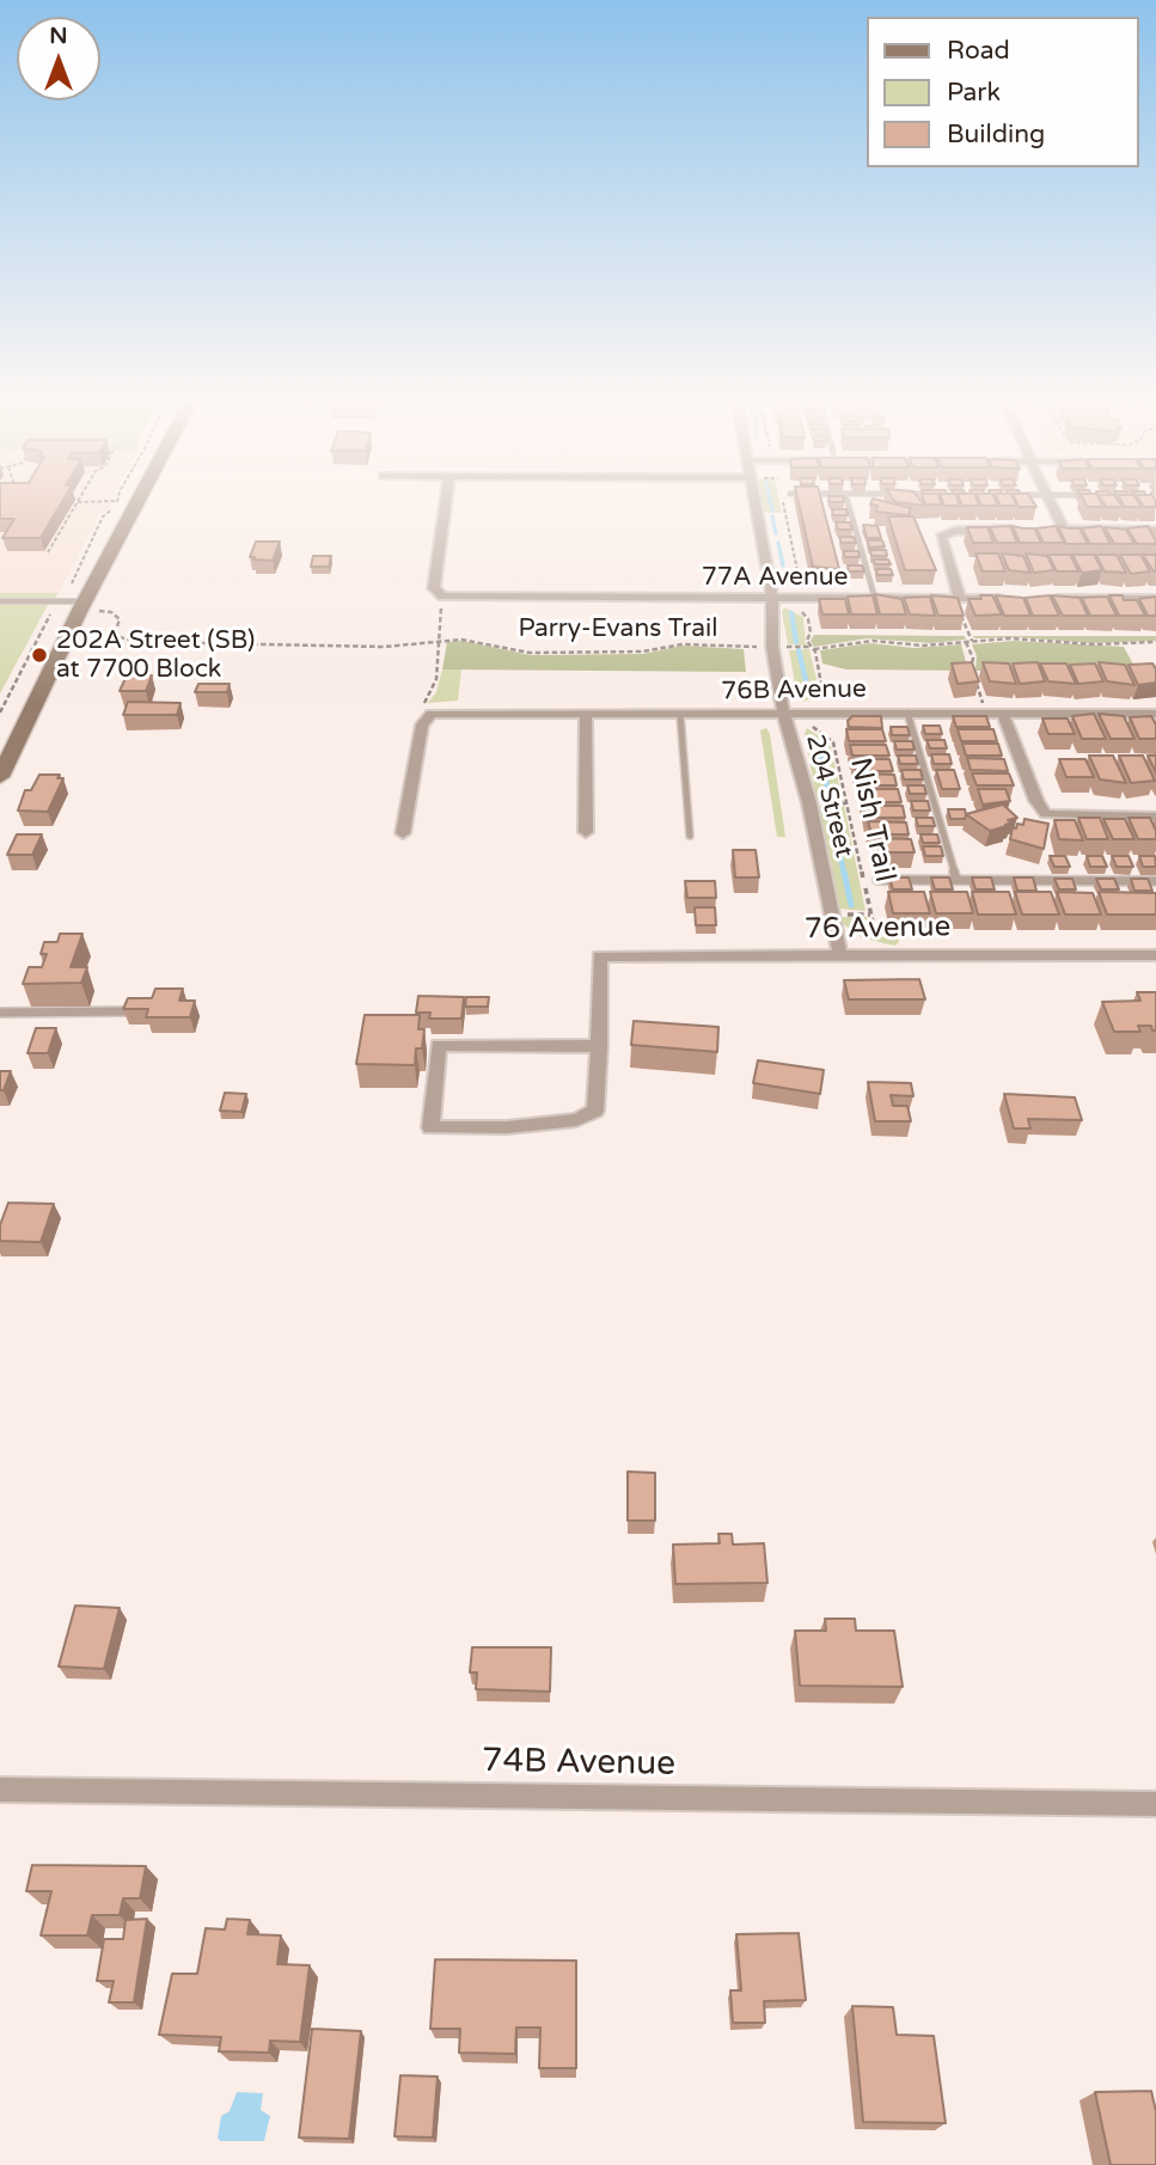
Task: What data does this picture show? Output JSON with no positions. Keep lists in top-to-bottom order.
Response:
{
  "streets": {
    "street": [
      "77A Avenue",
      "76B Avenue",
      "204 Street",
      "76 Avenue",
      "74B Avenue"
    ],
    "path": ["Parry-Evans Trail", "Nish Trail"]
  },
  "crossings": [
    ["77A Avenue", "204 Street"],
    ["76B Avenue", "204 Street"],
    ["204 Street", "76 Avenue"]
  ],
  "places": ["202A Street (SB) at 7700 Block"],
  "legend": ["Road", "Park", "Building"],
  "north": "top"
}
